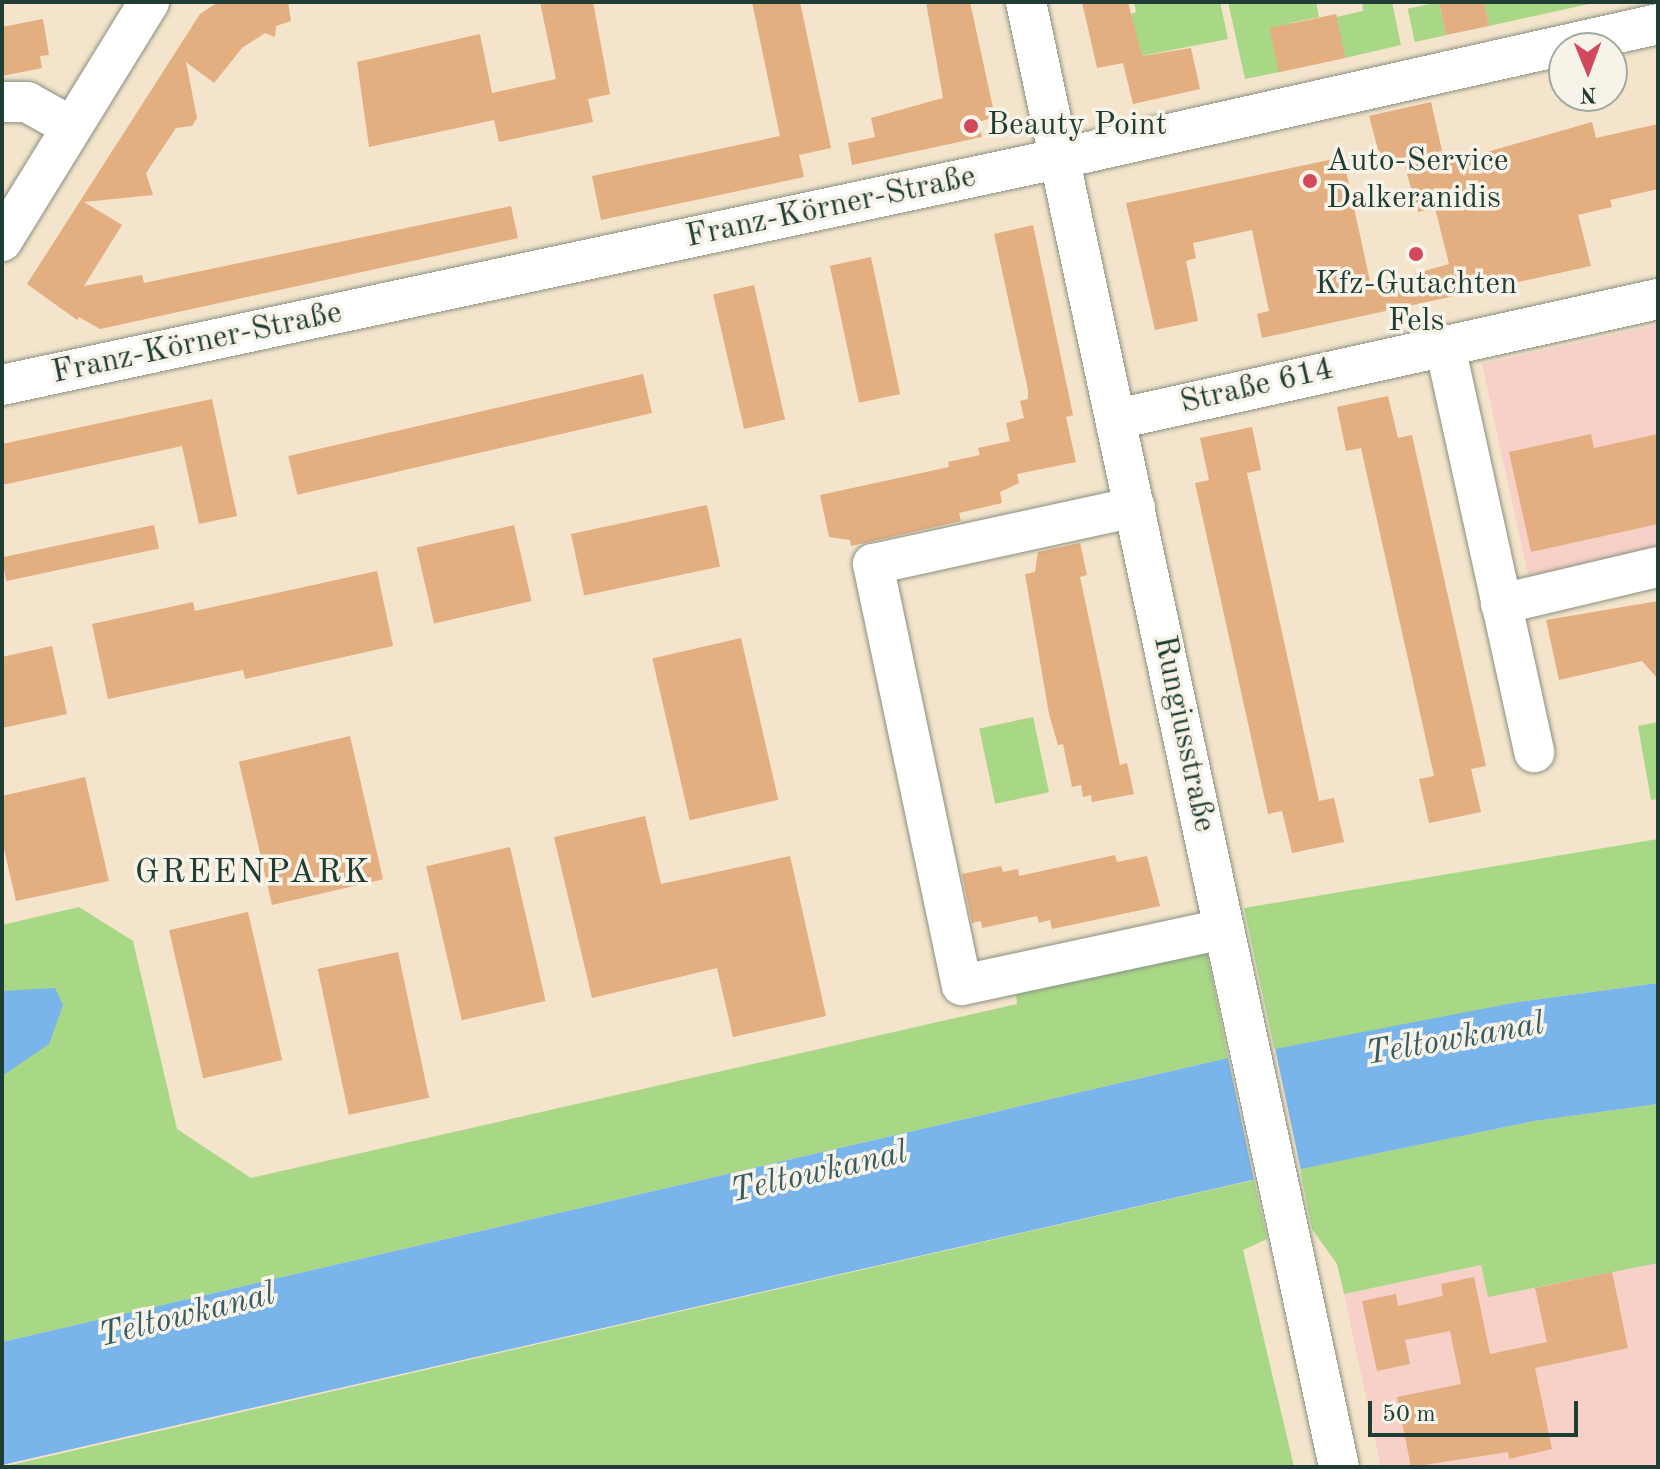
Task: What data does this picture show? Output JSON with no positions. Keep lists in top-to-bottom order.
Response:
{
  "streets": {
    "street": ["Franz-Körner-Straße", "Straße 614", "Rungiusstraße"]
  },
  "crossings": [
    ["Franz-Körner-Straße", "Rungiusstraße"],
    ["Straße 614", "Rungiusstraße"]
  ],
  "districts": ["GREENPARK"],
  "water": ["Teltowkanal"],
  "places": ["Beauty Point", "Auto-Service Dalkeranidis", "Kfz-Gutachten Fels"],
  "scale_bar": "50 m",
  "north": "bottom"
}
